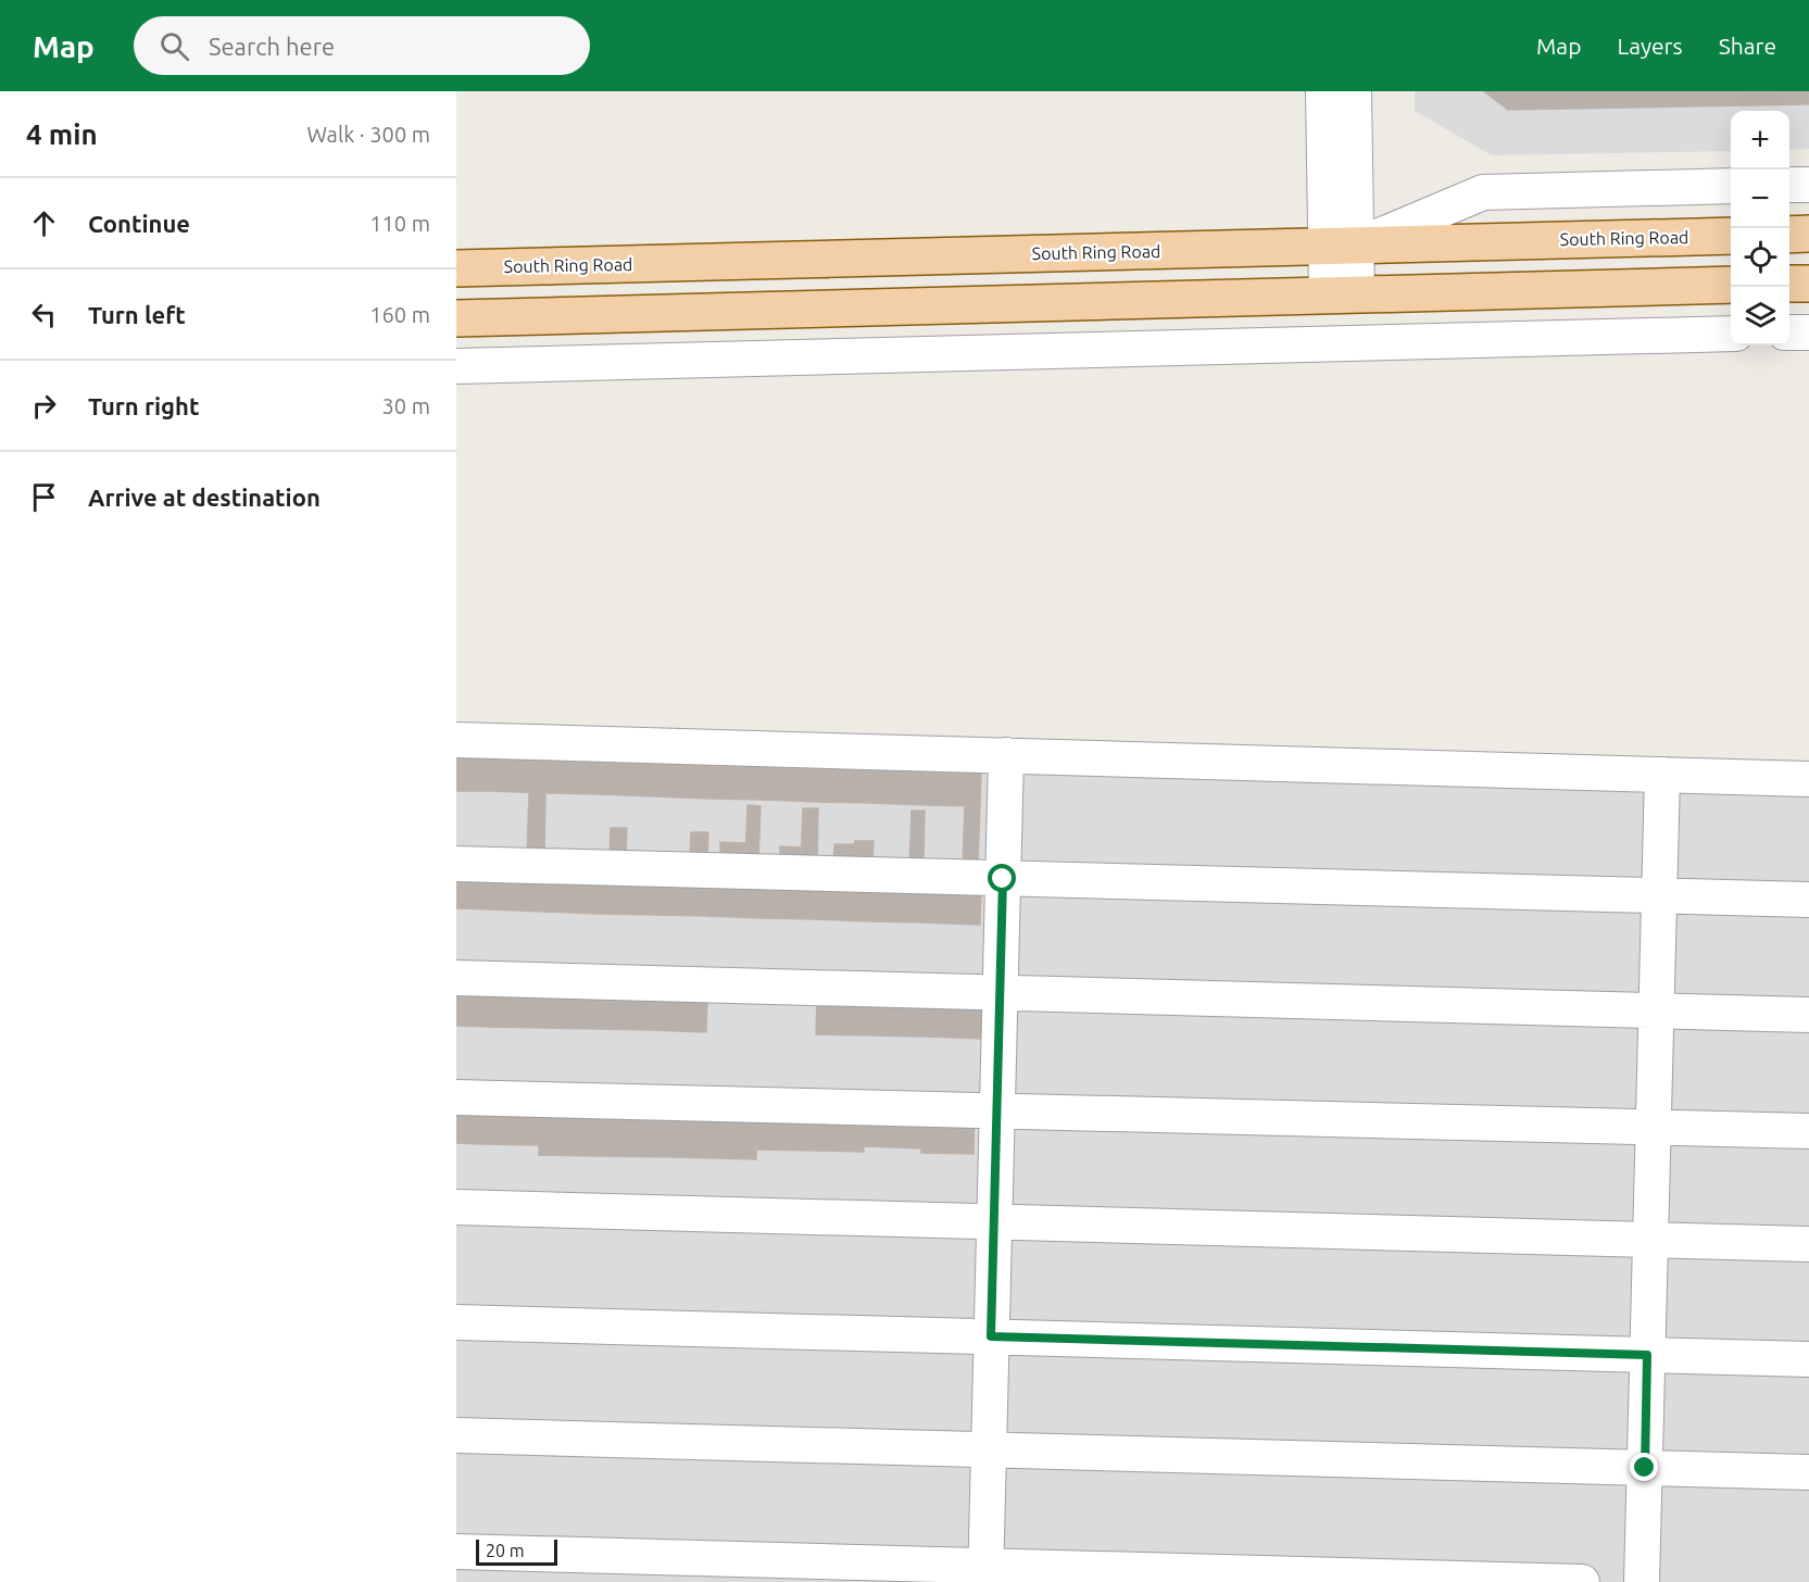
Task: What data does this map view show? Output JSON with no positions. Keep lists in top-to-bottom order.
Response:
{
  "streets": {
    "main road": ["South Ring Road"]
  },
  "scale_bar": "20 m",
  "page": {
    "header": "Map",
    "search": "Search here",
    "nav": ["Map", "Layers", "Share"],
    "heading": ["4 min", "Walk · 300 m"],
    "map_buttons": ["+", "−"],
    "list": [
      ["Continue", "110 m"],
      ["Turn left", "160 m"],
      ["Turn right", "30 m"],
      "Arrive at destination"
    ],
    "scale": "20 m"
  }
}
